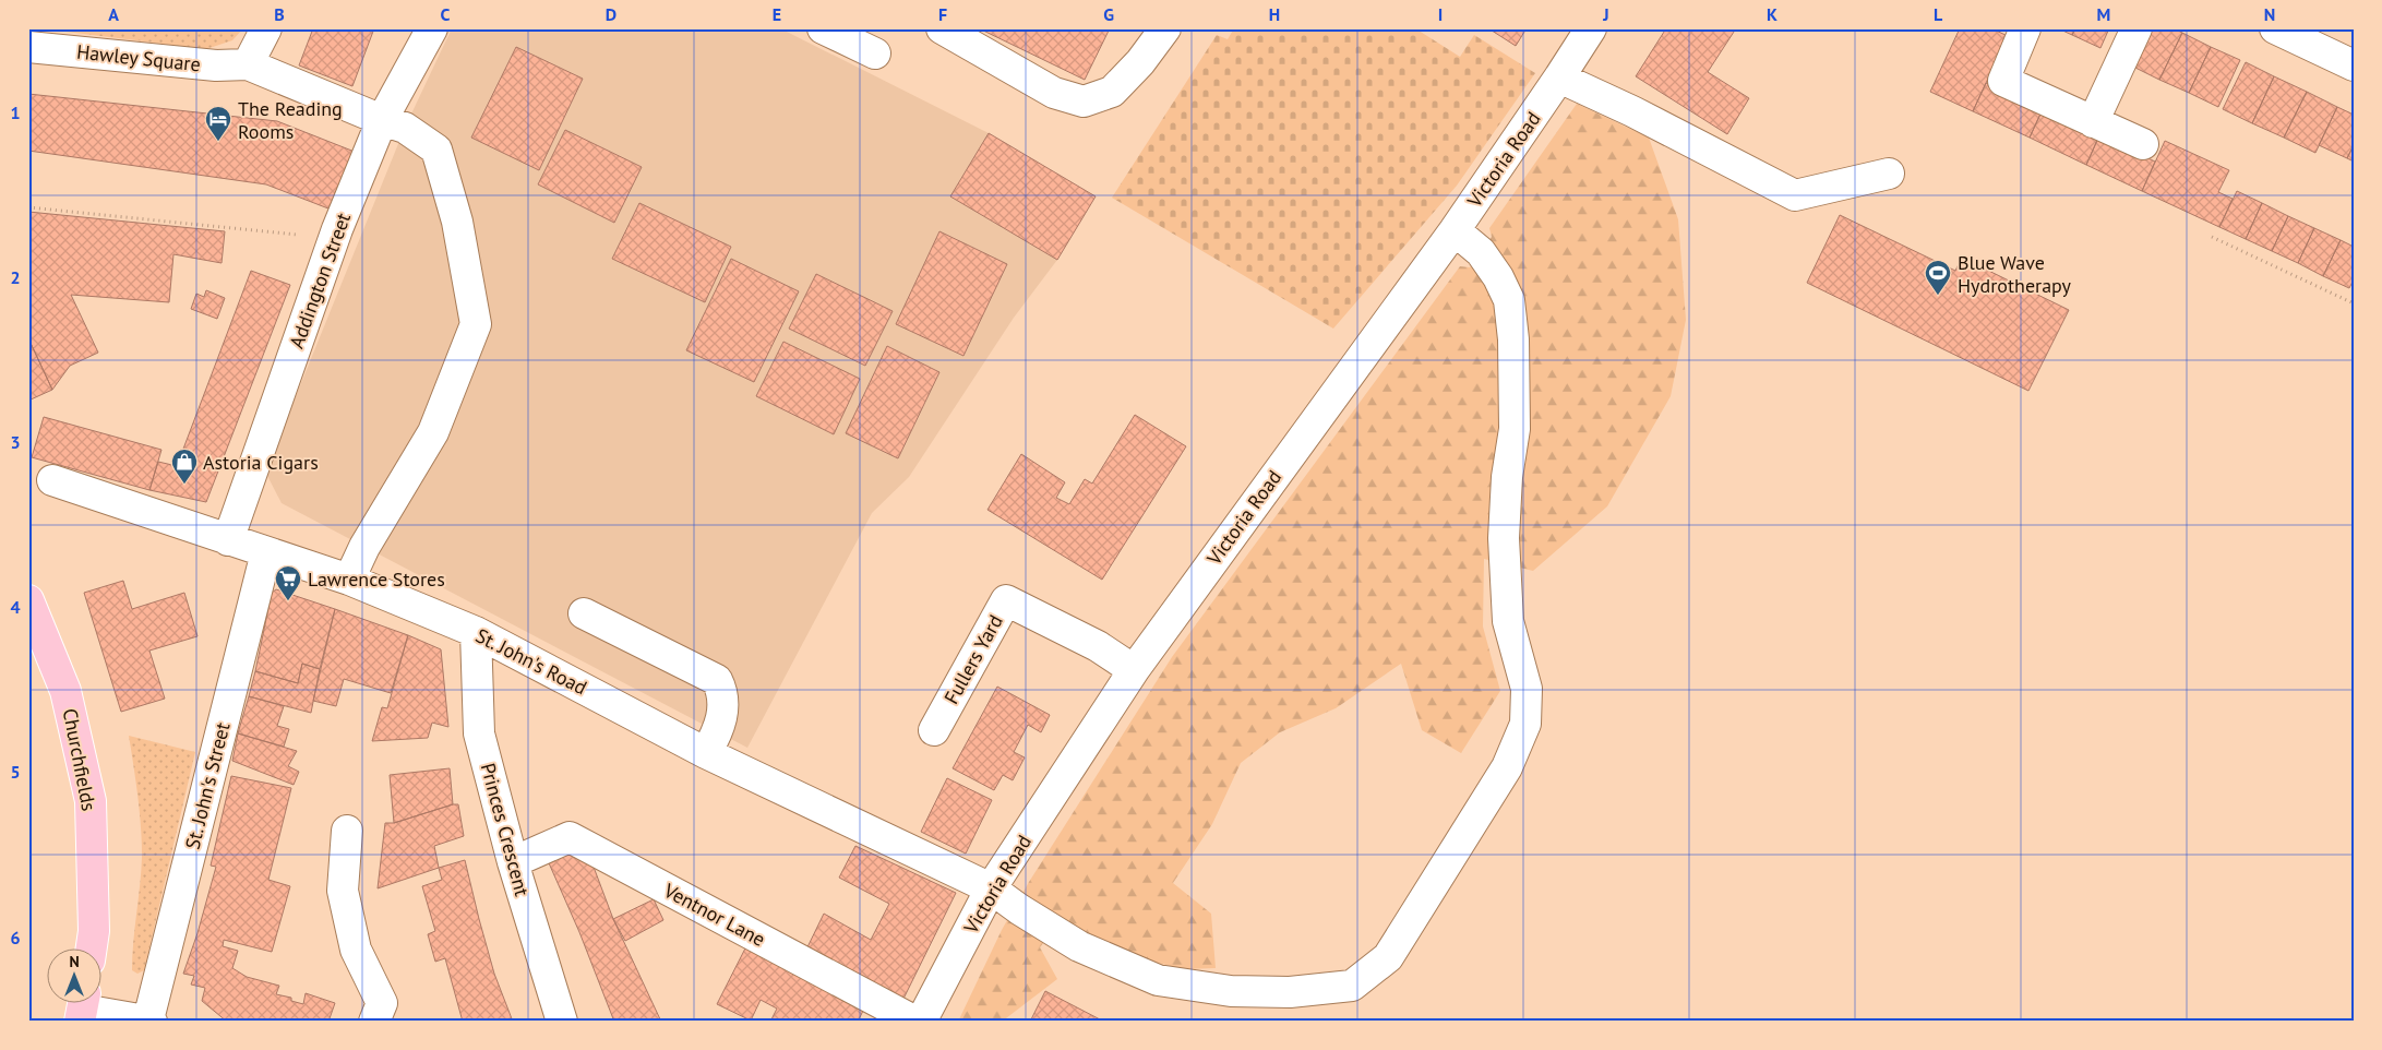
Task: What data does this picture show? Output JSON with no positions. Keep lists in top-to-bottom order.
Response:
{
  "streets": {
    "main road": ["Churchfields"],
    "street": [
      "Hawley Square",
      "Victoria Road",
      "Addington Street",
      "Fullers Yard",
      "St. John's Road",
      "St. John's Street",
      "Princes Crescent",
      "Ventnor Lane"
    ]
  },
  "crossings": [
    ["Hawley Square", "Addington Street"],
    ["Hawley Square", "St. John's Road"],
    ["Victoria Road", "Fullers Yard"],
    ["Victoria Road", "St. John's Road"],
    ["Addington Street", "St. John's Road"],
    ["St. John's Road", "St. John's Street"],
    ["St. John's Road", "Princes Crescent"],
    ["Princes Crescent", "Ventnor Lane"]
  ],
  "places": {
    "hotel": ["The Reading Rooms"],
    "sports": ["Blue Wave Hydrotherapy"],
    "shop": ["Astoria Cigars"],
    "supermarket": ["Lawrence Stores"]
  },
  "north": "top",
  "grid": {
    "columns": [
      "A",
      "B",
      "C",
      "D",
      "E",
      "F",
      "G",
      "H",
      "I",
      "J",
      "K",
      "L",
      "M",
      "N"
    ],
    "rows": [
      "1",
      "2",
      "3",
      "4",
      "5",
      "6"
    ]
  }
}
